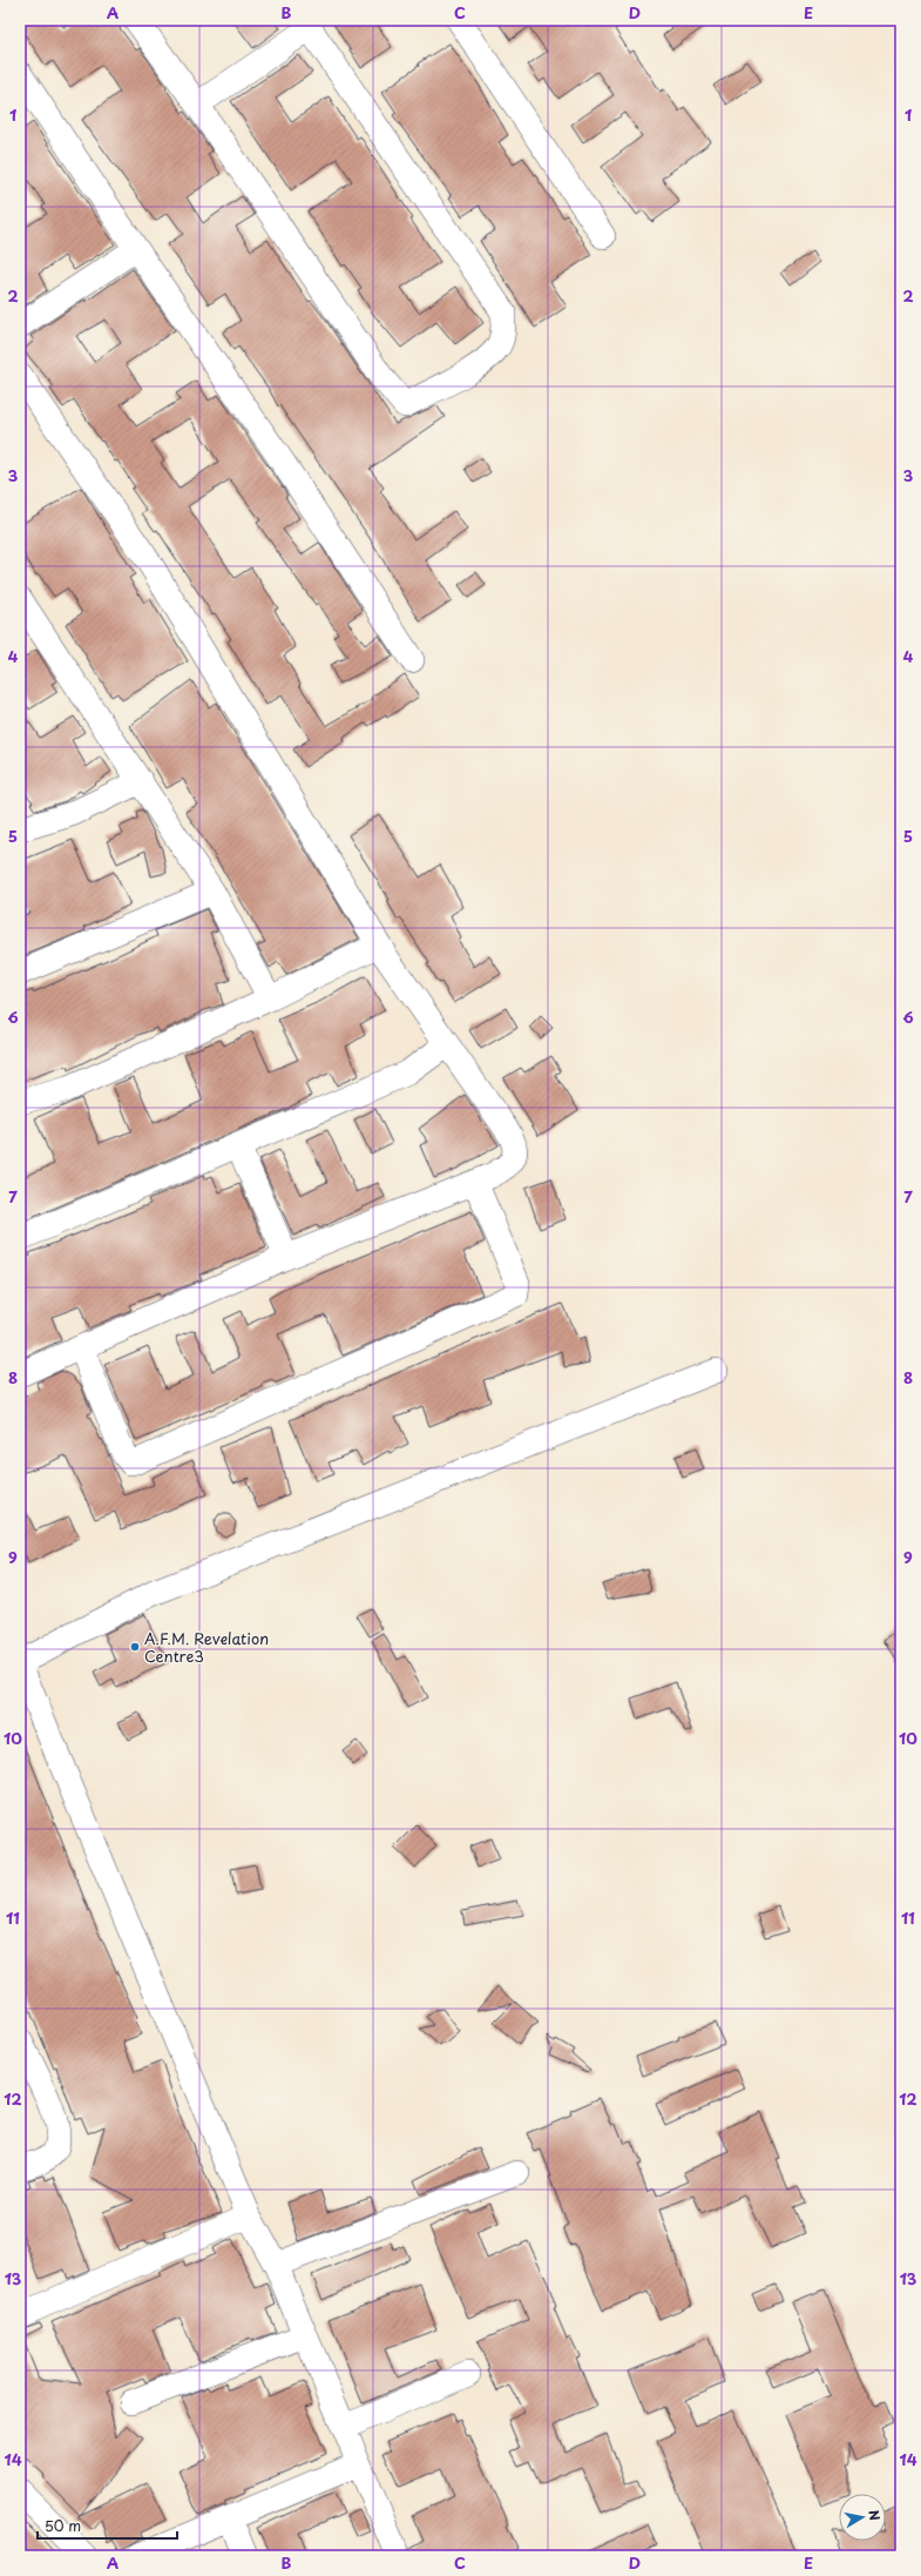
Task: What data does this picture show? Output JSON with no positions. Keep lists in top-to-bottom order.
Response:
{
  "places": ["A.F.M. Revelation Centre3"],
  "scale_bar": "50 m",
  "north": "right",
  "grid": {
    "columns": [
      "A",
      "B",
      "C",
      "D",
      "E"
    ],
    "rows": [
      "1",
      "2",
      "3",
      "4",
      "5",
      "6",
      "7",
      "8",
      "9",
      "10",
      "11",
      "12",
      "13",
      "14"
    ]
  }
}
